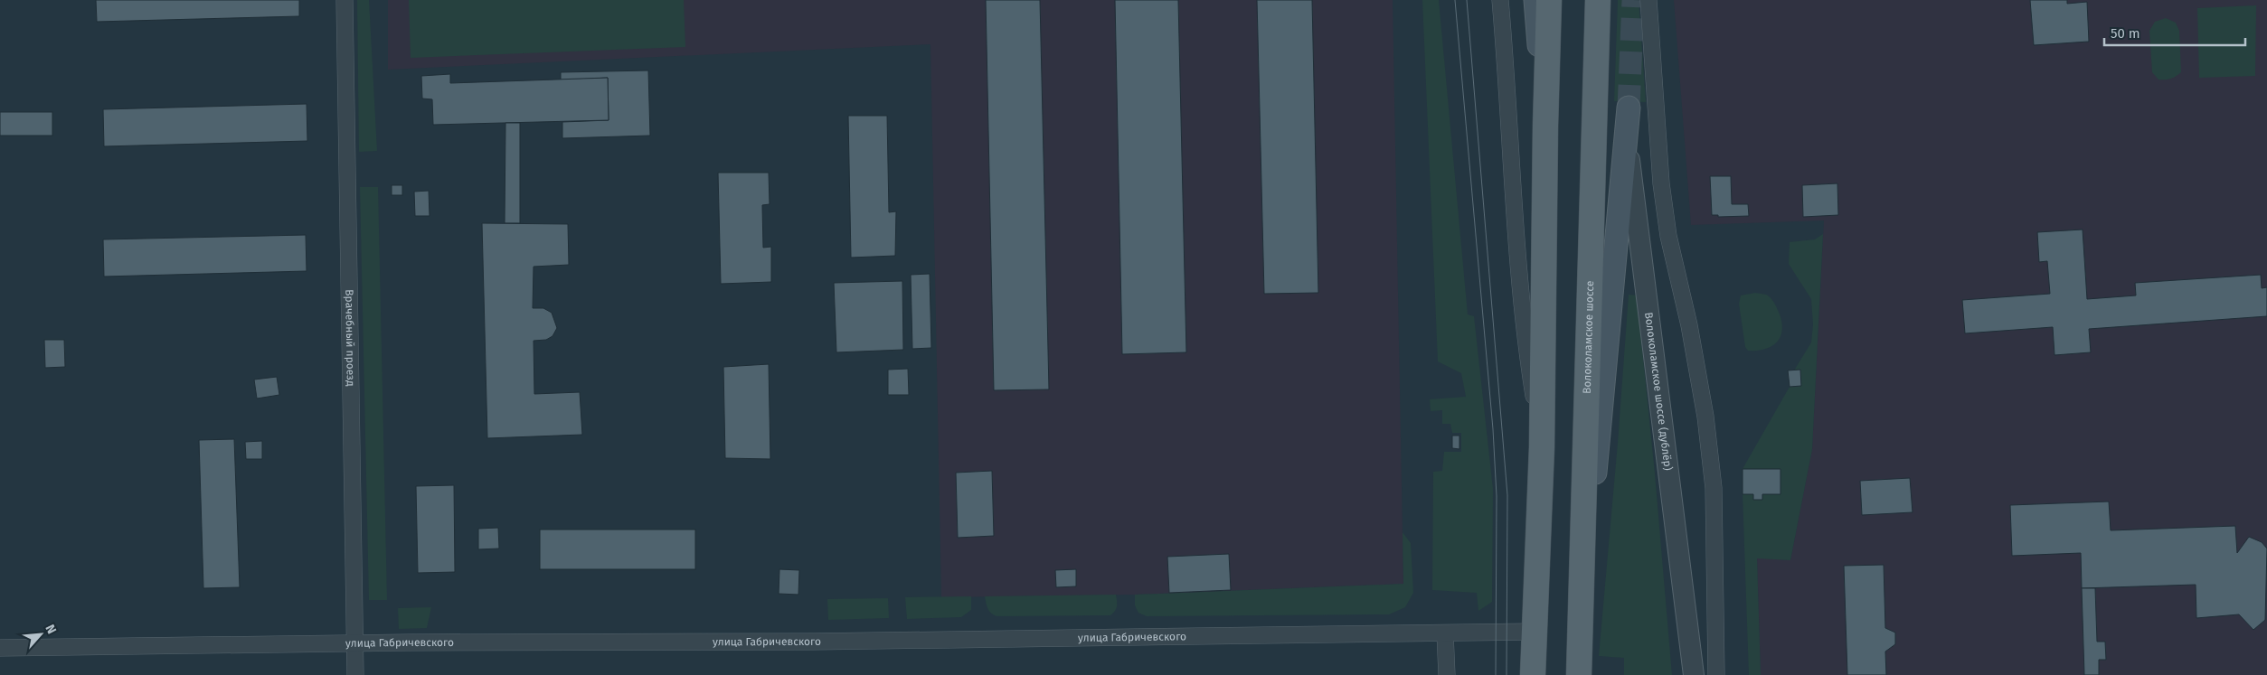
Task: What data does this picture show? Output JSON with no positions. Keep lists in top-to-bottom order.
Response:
{
  "streets": {
    "main road": ["Волоколамское шоссе"],
    "street": ["Врачебный проезд", "Волоколамское шоссе (дублёр)", "улица Габричевского"]
  },
  "crossings": [
    ["Врачебный проезд", "улица Габричевского"]
  ],
  "scale_bar": "50 m",
  "north": "top right"
}
